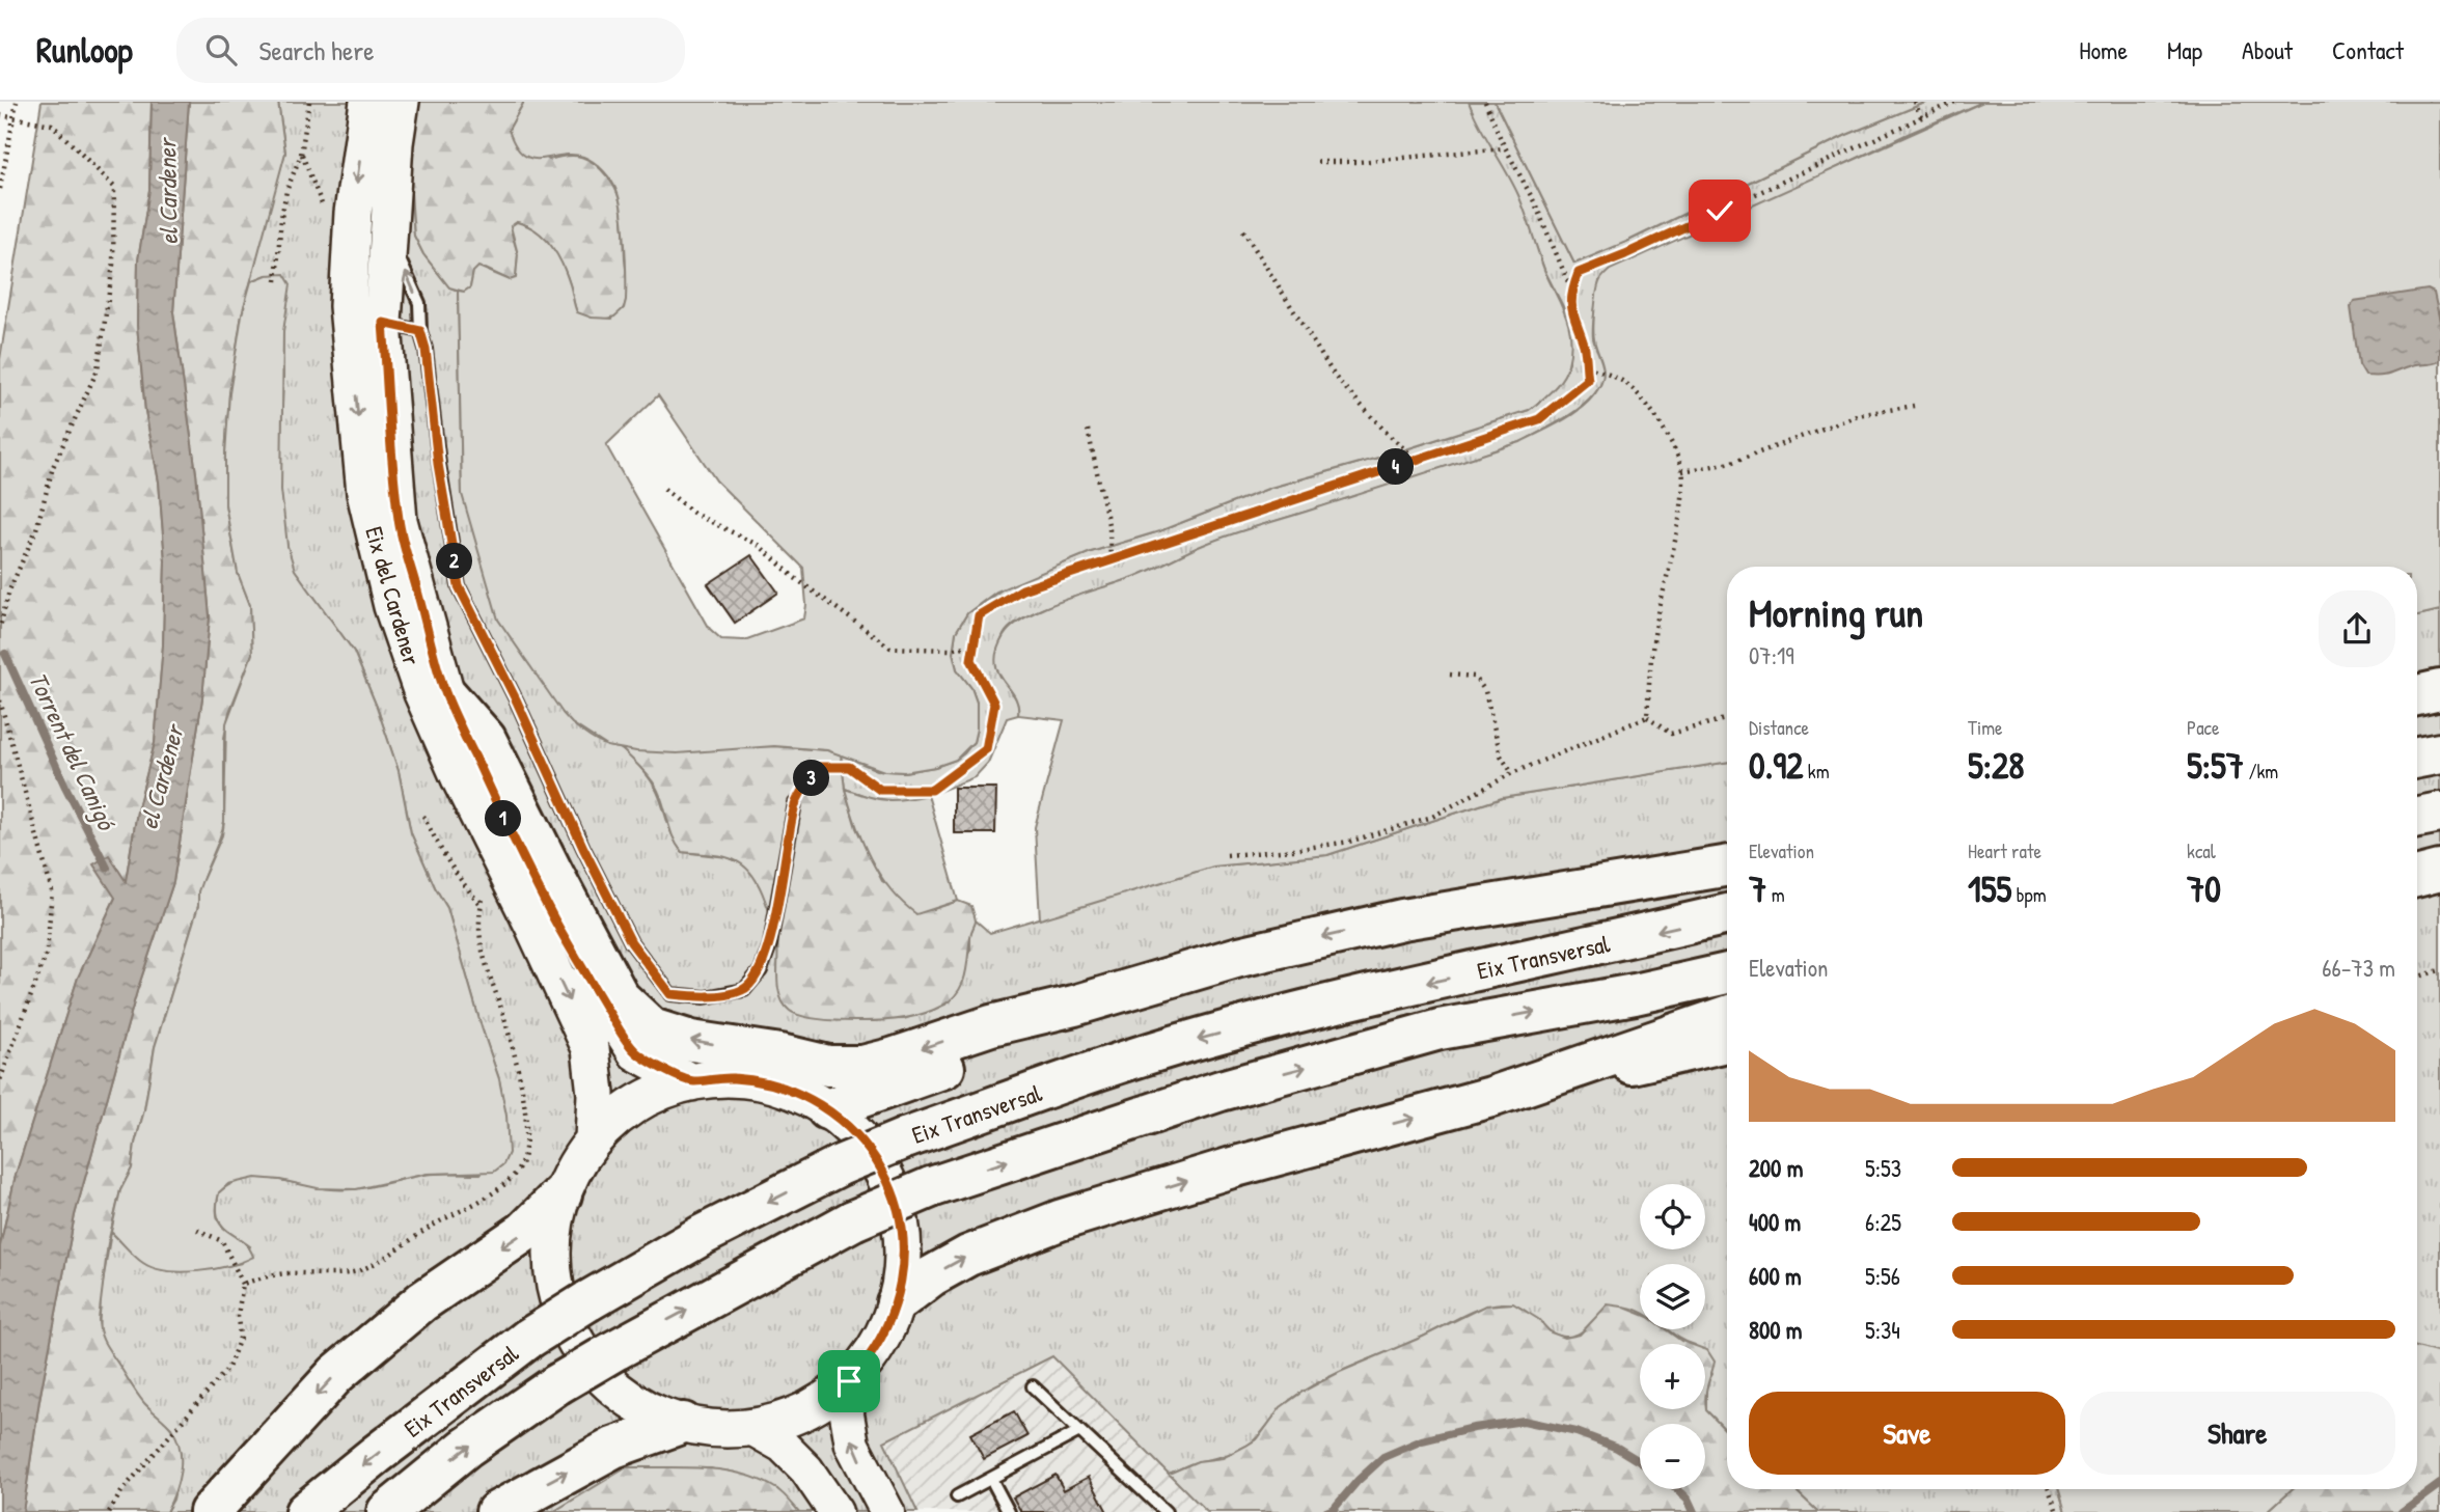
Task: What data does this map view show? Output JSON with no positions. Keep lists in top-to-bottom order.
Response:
{
  "streets": {
    "highway": ["Eix Transversal"],
    "main road": ["Eix del Cardener"]
  },
  "water": ["el Cardener", "Torrent del Canigó"],
  "page": {
    "header": "Runloop",
    "search": "Search here",
    "nav": [
      "Home",
      "Map",
      "About",
      "Contact"
    ],
    "pins": [
      "4",
      "2",
      "3",
      "1"
    ],
    "heading": ["Morning run", "07:19"],
    "stats": [
      ["Distance", "0.92 km"],
      ["Time", "5:28"],
      ["Pace", "5:57 /km"],
      ["Elevation", "7 m"],
      ["Heart rate", "155 bpm"],
      ["kcal", "70"]
    ],
    "chart": ["Elevation", "66–73 m"],
    "list": [
      {
        "name": "200 m",
        "note": "5:53"
      },
      {
        "name": "400 m",
        "note": "6:25"
      },
      {
        "name": "600 m",
        "note": "5:56"
      },
      {
        "name": "800 m",
        "note": "5:34"
      }
    ],
    "map_buttons": ["+", "−"],
    "buttons": ["Save", "Share"]
  }
}
